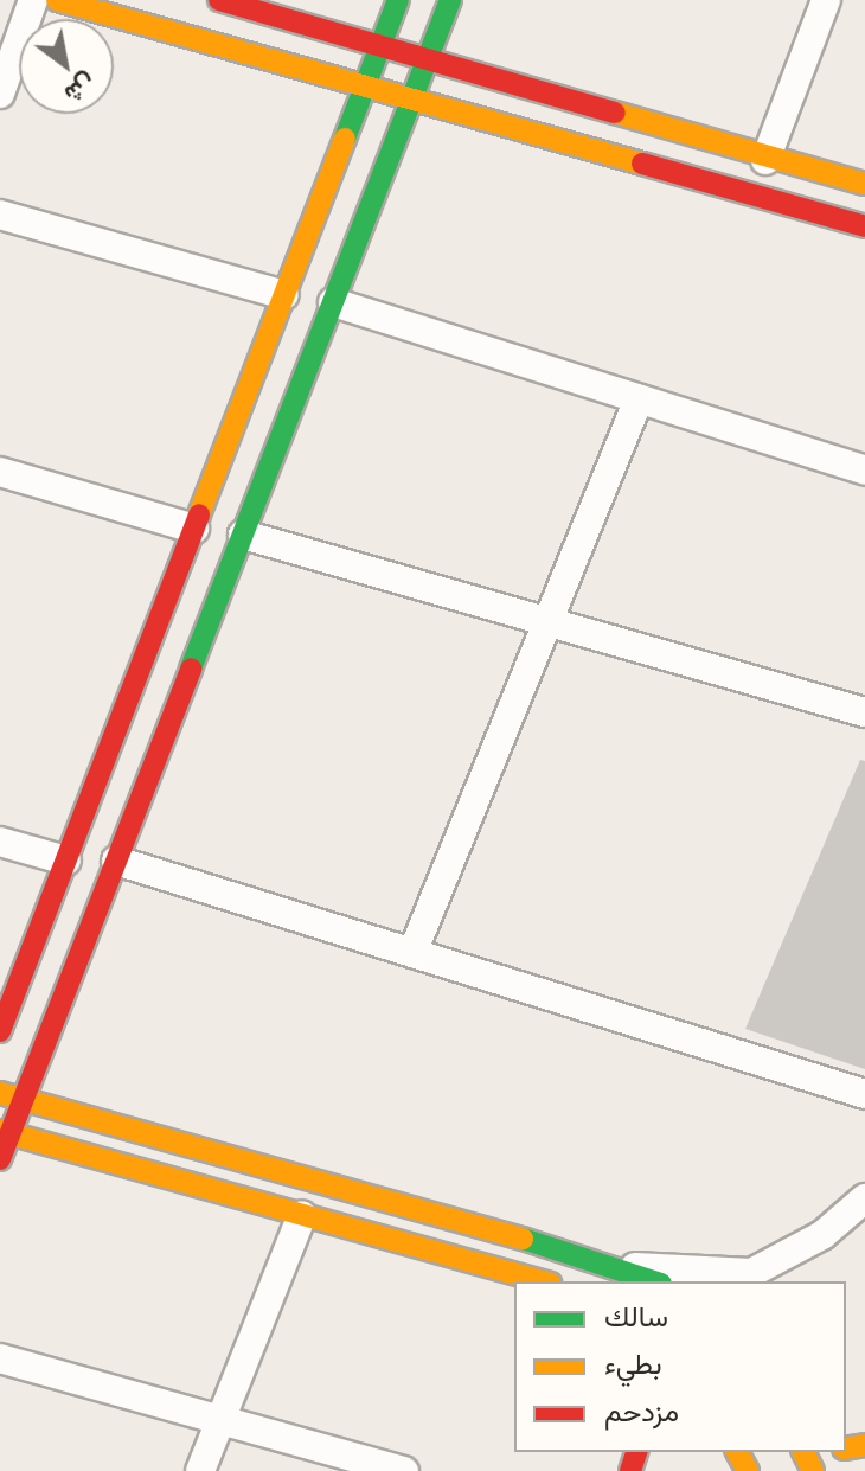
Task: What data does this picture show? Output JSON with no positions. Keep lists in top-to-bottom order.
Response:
{
  "legend": ["سالك", "بطيء", "مزدحم"],
  "north": "bottom right"
}
